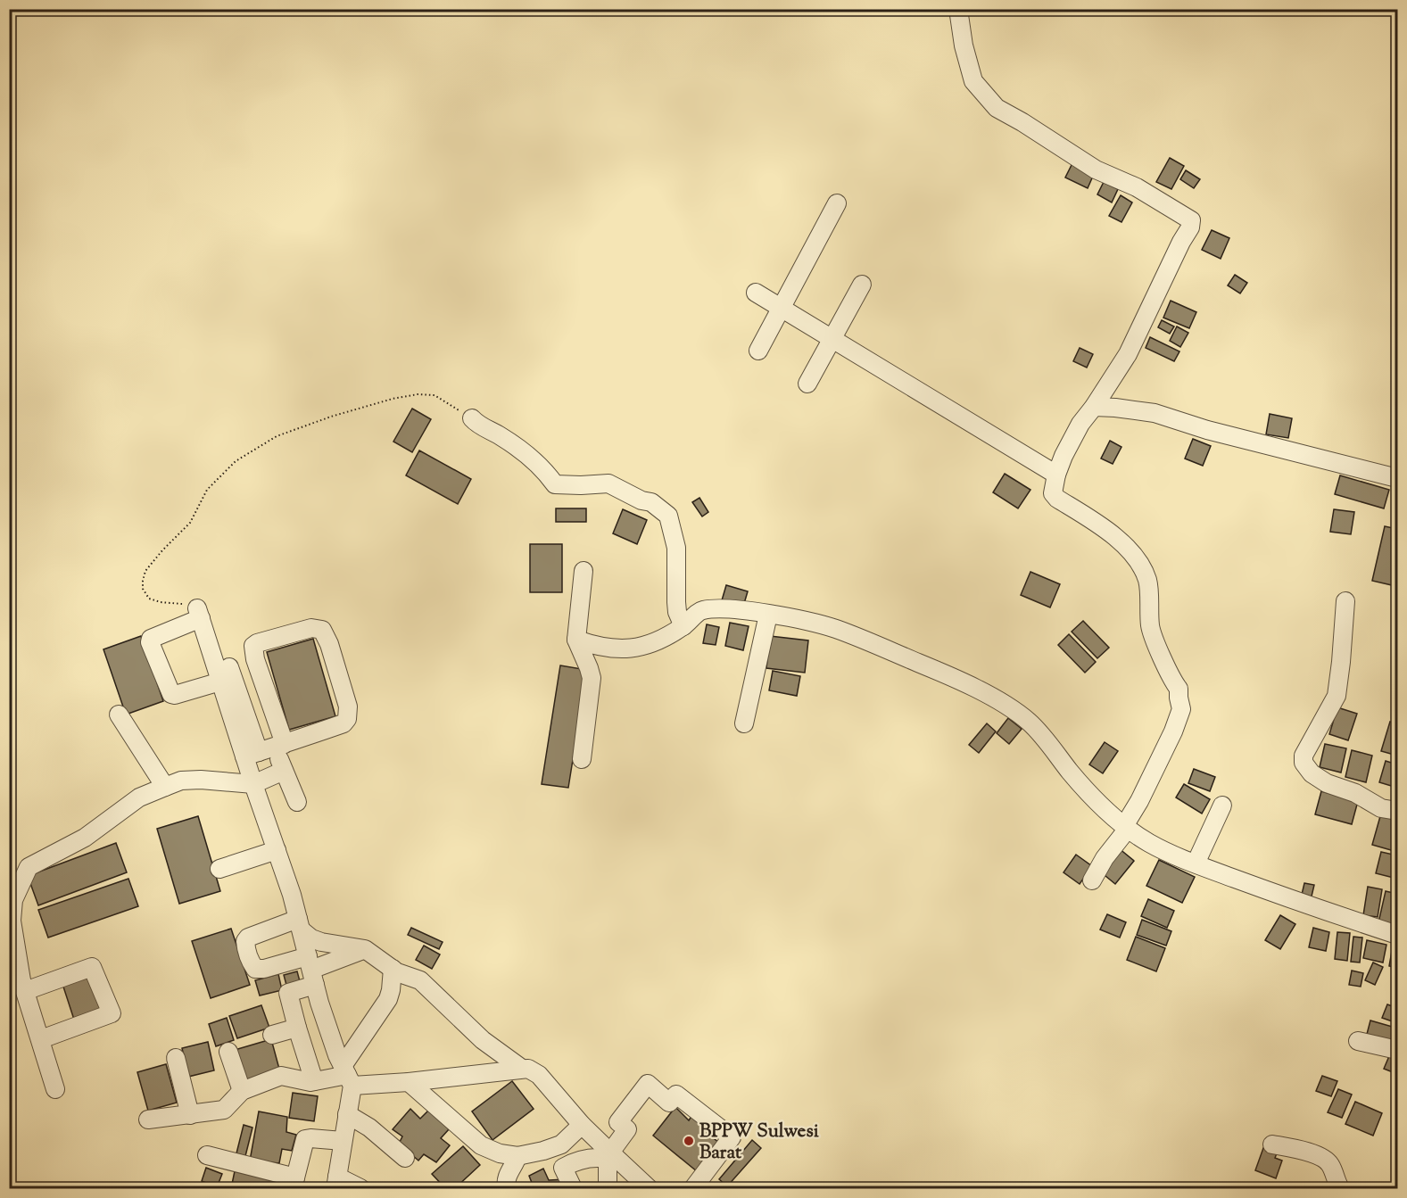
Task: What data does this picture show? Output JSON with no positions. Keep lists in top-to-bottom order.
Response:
{
  "places": ["BPPW Sulwesi Barat"]
}
